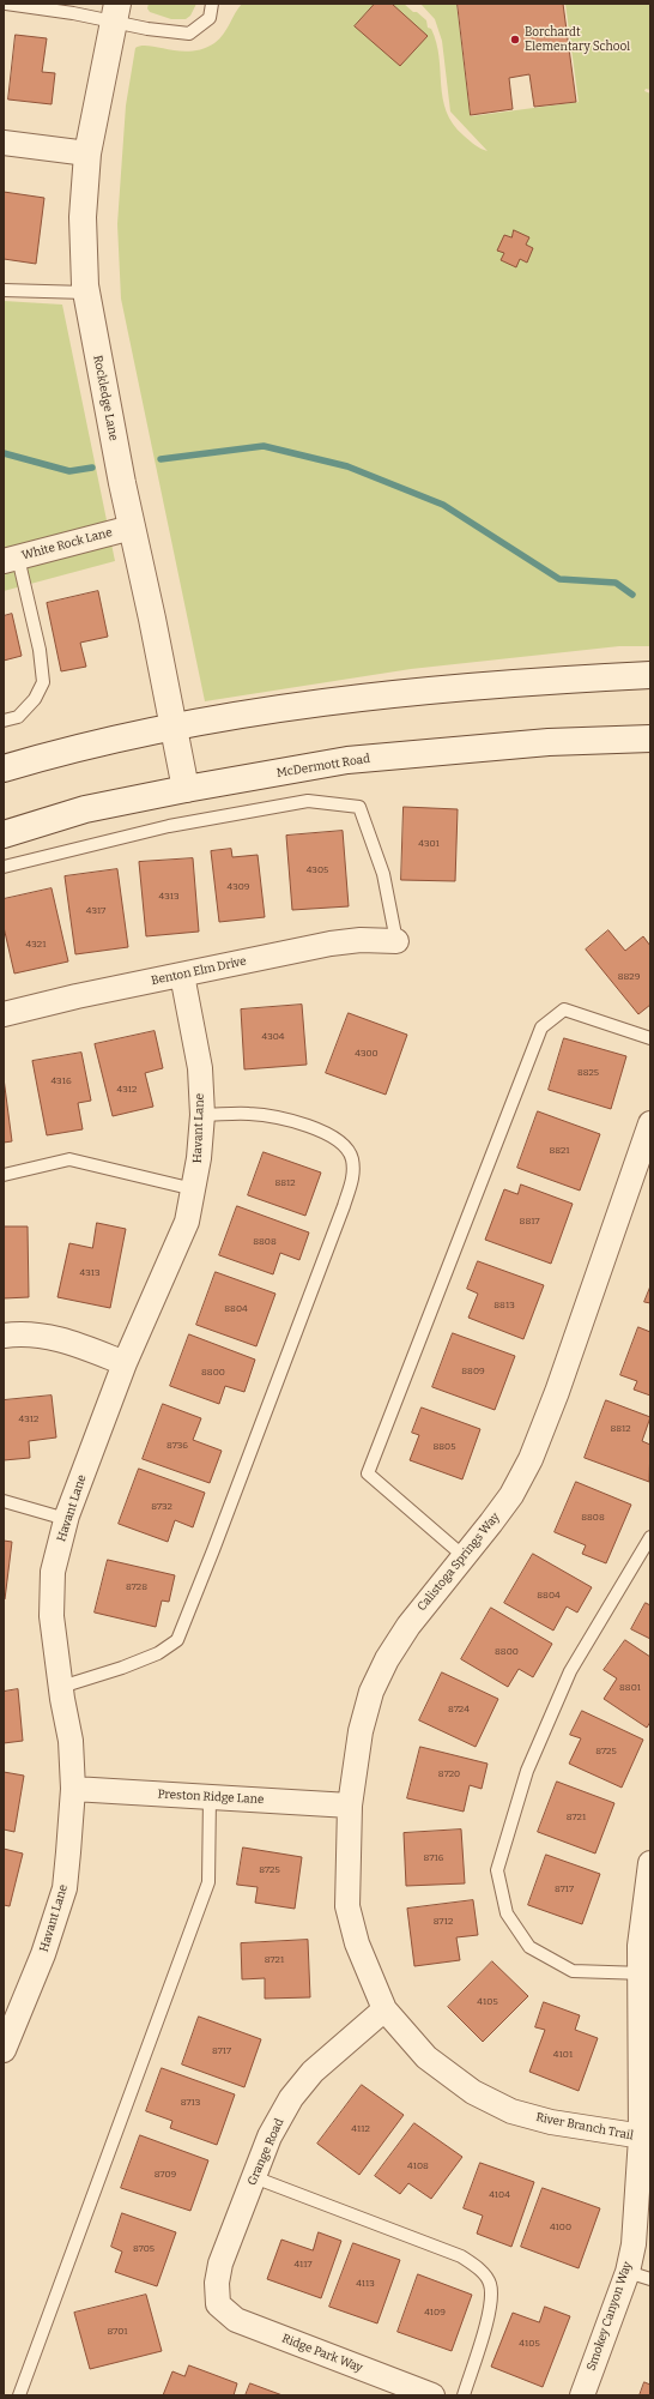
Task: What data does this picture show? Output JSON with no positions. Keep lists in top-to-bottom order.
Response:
{
  "streets": {
    "main road": ["Rockledge Lane", "McDermott Road"],
    "street": [
      "White Rock Lane",
      "Benton Elm Drive",
      "Havant Lane",
      "Calistoga Springs Way",
      "Preston Ridge Lane",
      "River Branch Trail",
      "Grange Road",
      "Smokey Canyon Way",
      "Ridge Park Way"
    ]
  },
  "crossings": [
    ["Rockledge Lane", "White Rock Lane"],
    ["Rockledge Lane", "McDermott Road"],
    ["Benton Elm Drive", "Havant Lane"],
    ["Havant Lane", "Preston Ridge Lane"],
    ["Calistoga Springs Way", "Preston Ridge Lane"],
    ["Calistoga Springs Way", "River Branch Trail"],
    ["Calistoga Springs Way", "Grange Road"],
    ["River Branch Trail", "Grange Road"],
    ["River Branch Trail", "Smokey Canyon Way"],
    ["Grange Road", "Ridge Park Way"]
  ],
  "places": ["Borchardt Elementary School"],
  "house_numbers": [
    "4301",
    "4305",
    "4309",
    "4313",
    "4317",
    "4321",
    "8829",
    "4304",
    "4300",
    "8825",
    "4316",
    "4312",
    "8821",
    "8812",
    "8817",
    "8808",
    "4313",
    "8813",
    "8804",
    "8809",
    "8800",
    "4312",
    "8812",
    "8736",
    "8805",
    "8732",
    "8808",
    "8728",
    "8804",
    "8800",
    "8801",
    "8724",
    "8725",
    "8720",
    "8721",
    "8716",
    "8725",
    "8717",
    "8712",
    "8721",
    "4105",
    "8717",
    "4101",
    "8713",
    "4112",
    "4108",
    "8709",
    "4104",
    "4100",
    "8705",
    "4117",
    "4113",
    "4109",
    "8701",
    "4105"
  ]
}
